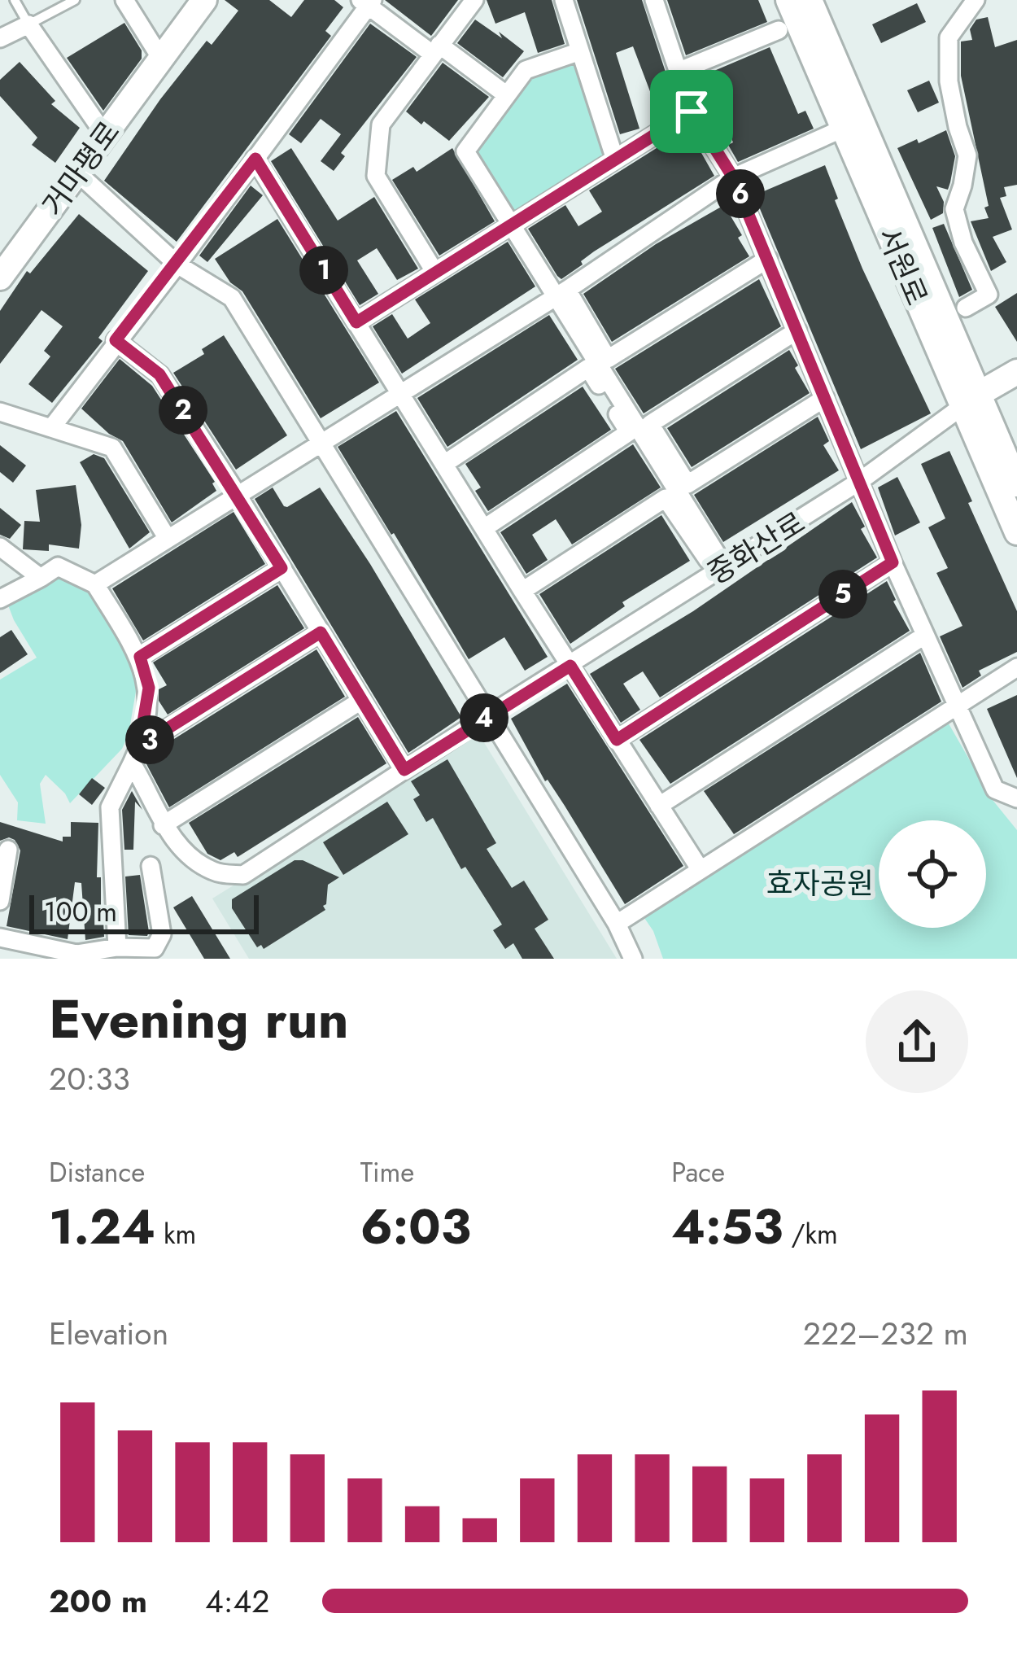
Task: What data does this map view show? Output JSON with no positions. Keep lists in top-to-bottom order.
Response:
{
  "streets": {
    "street": ["거마평로", "서원로", "중화산로"]
  },
  "crossings": [
    ["서원로", "중화산로"]
  ],
  "parks": ["효자공원"],
  "scale_bar": "100 m",
  "page": {
    "pins": [
      "6",
      "1",
      "2",
      "5",
      "4",
      "3"
    ],
    "scale": "100 m",
    "heading": ["Evening run", "20:33"],
    "stats": [
      ["Distance", "1.24 km"],
      ["Time", "6:03"],
      ["Pace", "4:53 /km"]
    ],
    "chart": ["Elevation", "222–232 m"],
    "list": [
      {
        "name": "200 m",
        "note": "4:42"
      }
    ]
  }
}
